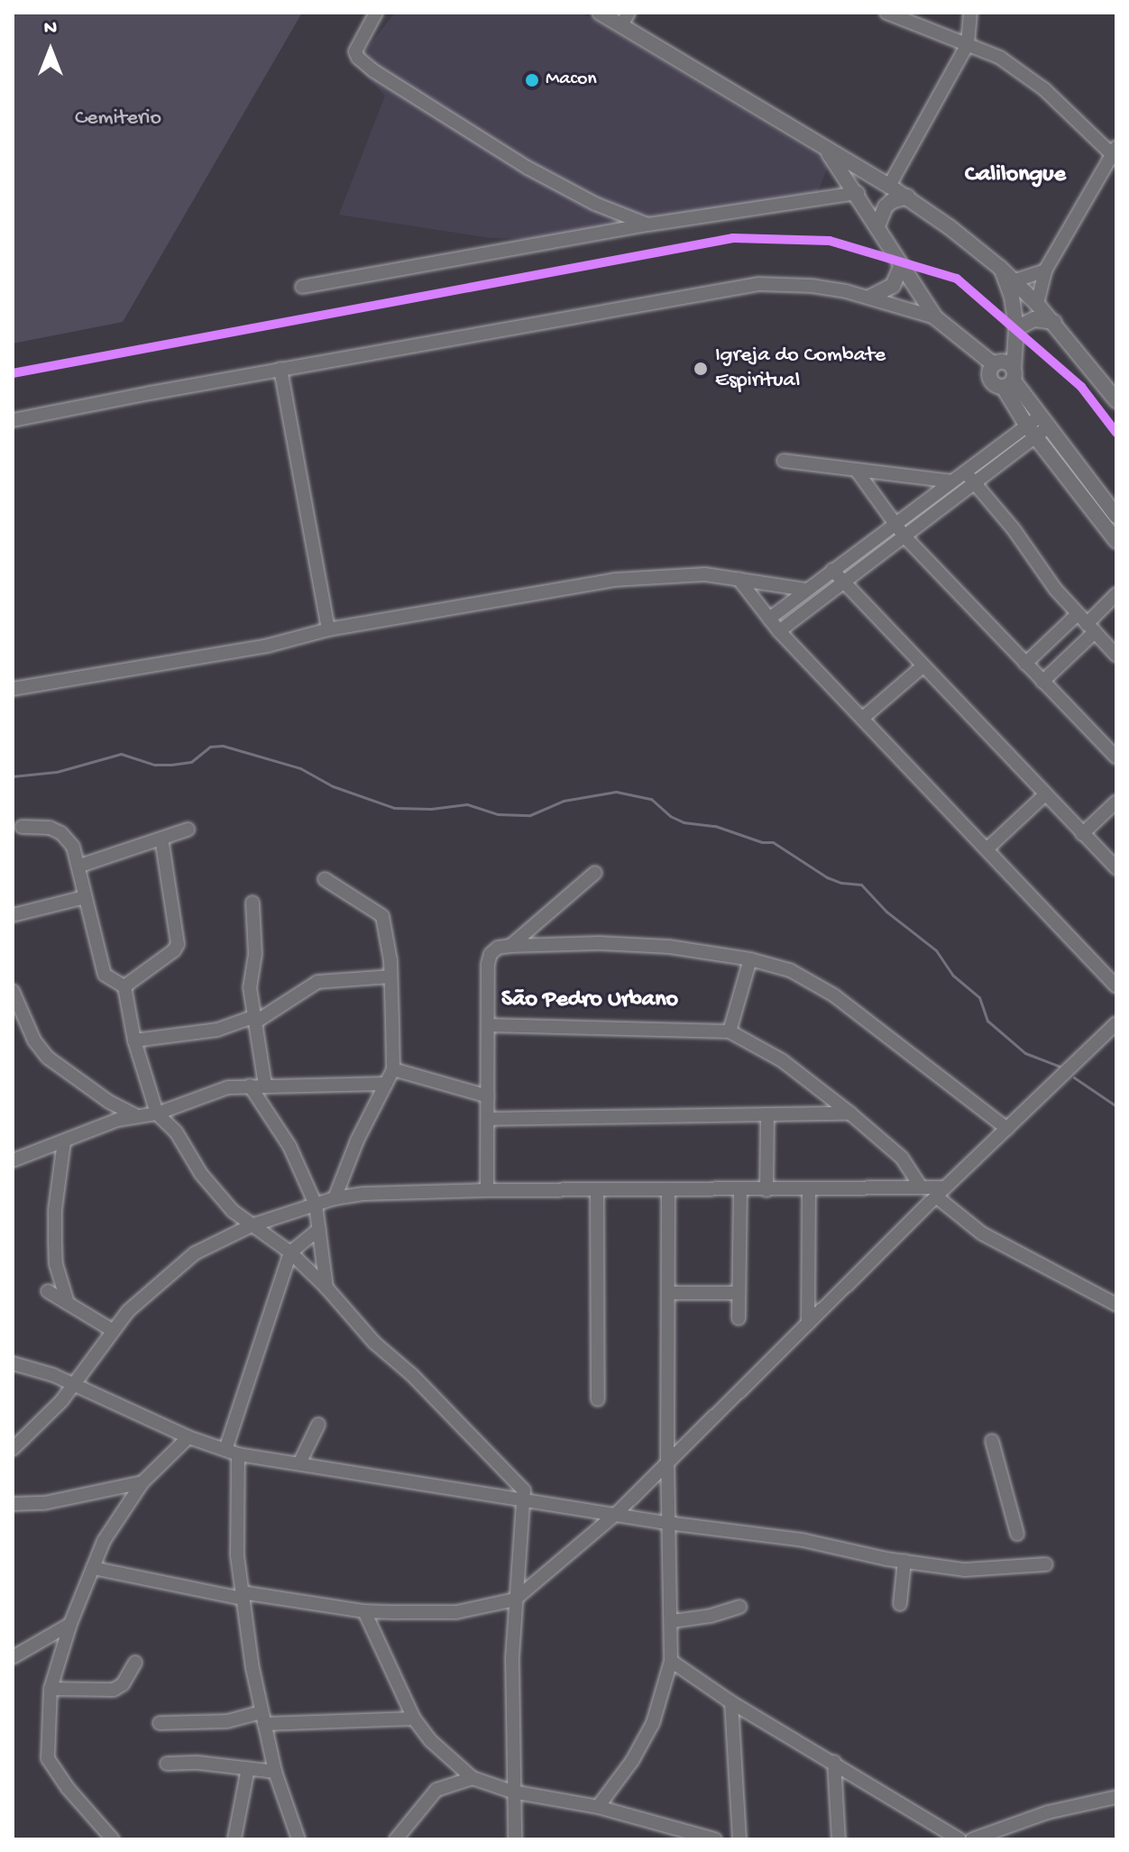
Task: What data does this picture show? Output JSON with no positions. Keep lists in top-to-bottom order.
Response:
{
  "districts": ["Calilongue", "São Pedro Urbano"],
  "parks": ["Cemiterio"],
  "places": ["Macon", "Igreja do Combate Espiritual"],
  "north": "top"
}
